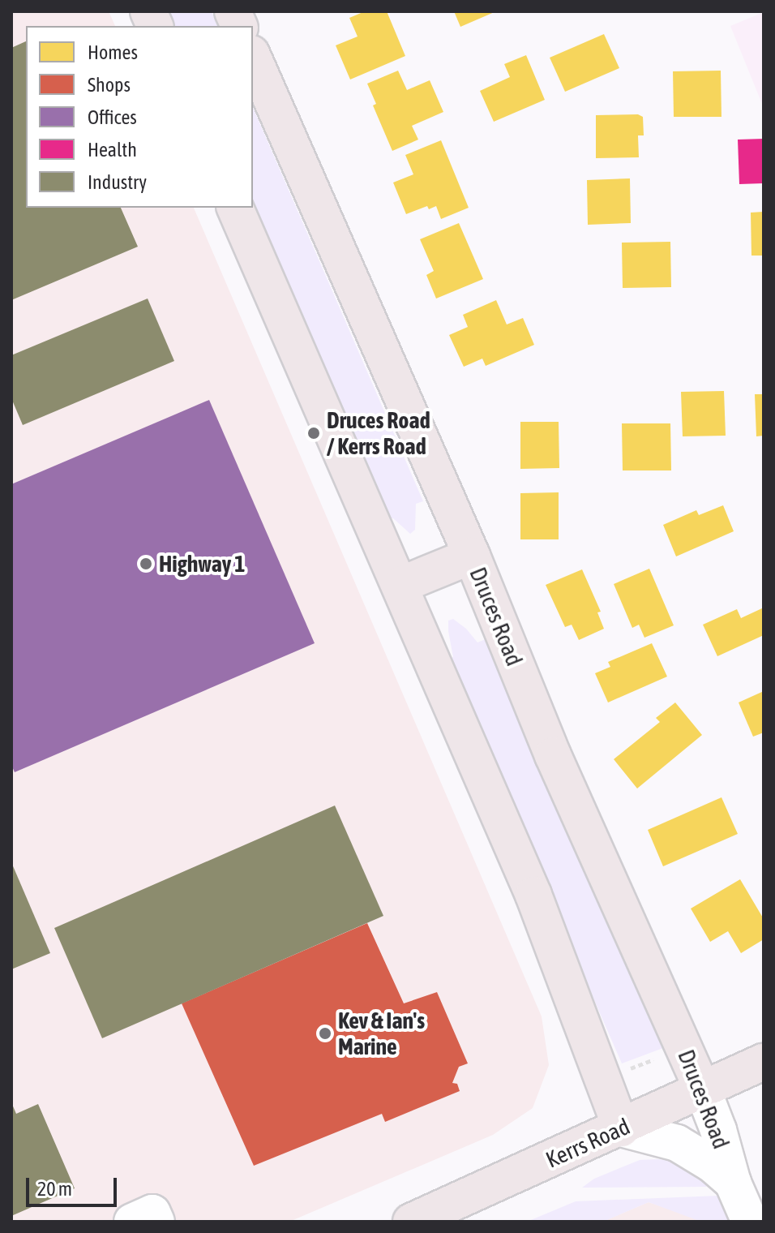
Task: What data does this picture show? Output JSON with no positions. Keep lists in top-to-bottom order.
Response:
{
  "streets": {
    "main road": ["Druces Road", "Kerrs Road"]
  },
  "crossings": [
    ["Druces Road", "Kerrs Road"]
  ],
  "places": ["Druces Road / Kerrs Road", "Highway 1", "Kev & Ian's Marine"],
  "legend": [
    "Homes",
    "Shops",
    "Offices",
    "Health",
    "Industry"
  ],
  "scale_bar": "20 m"
}
